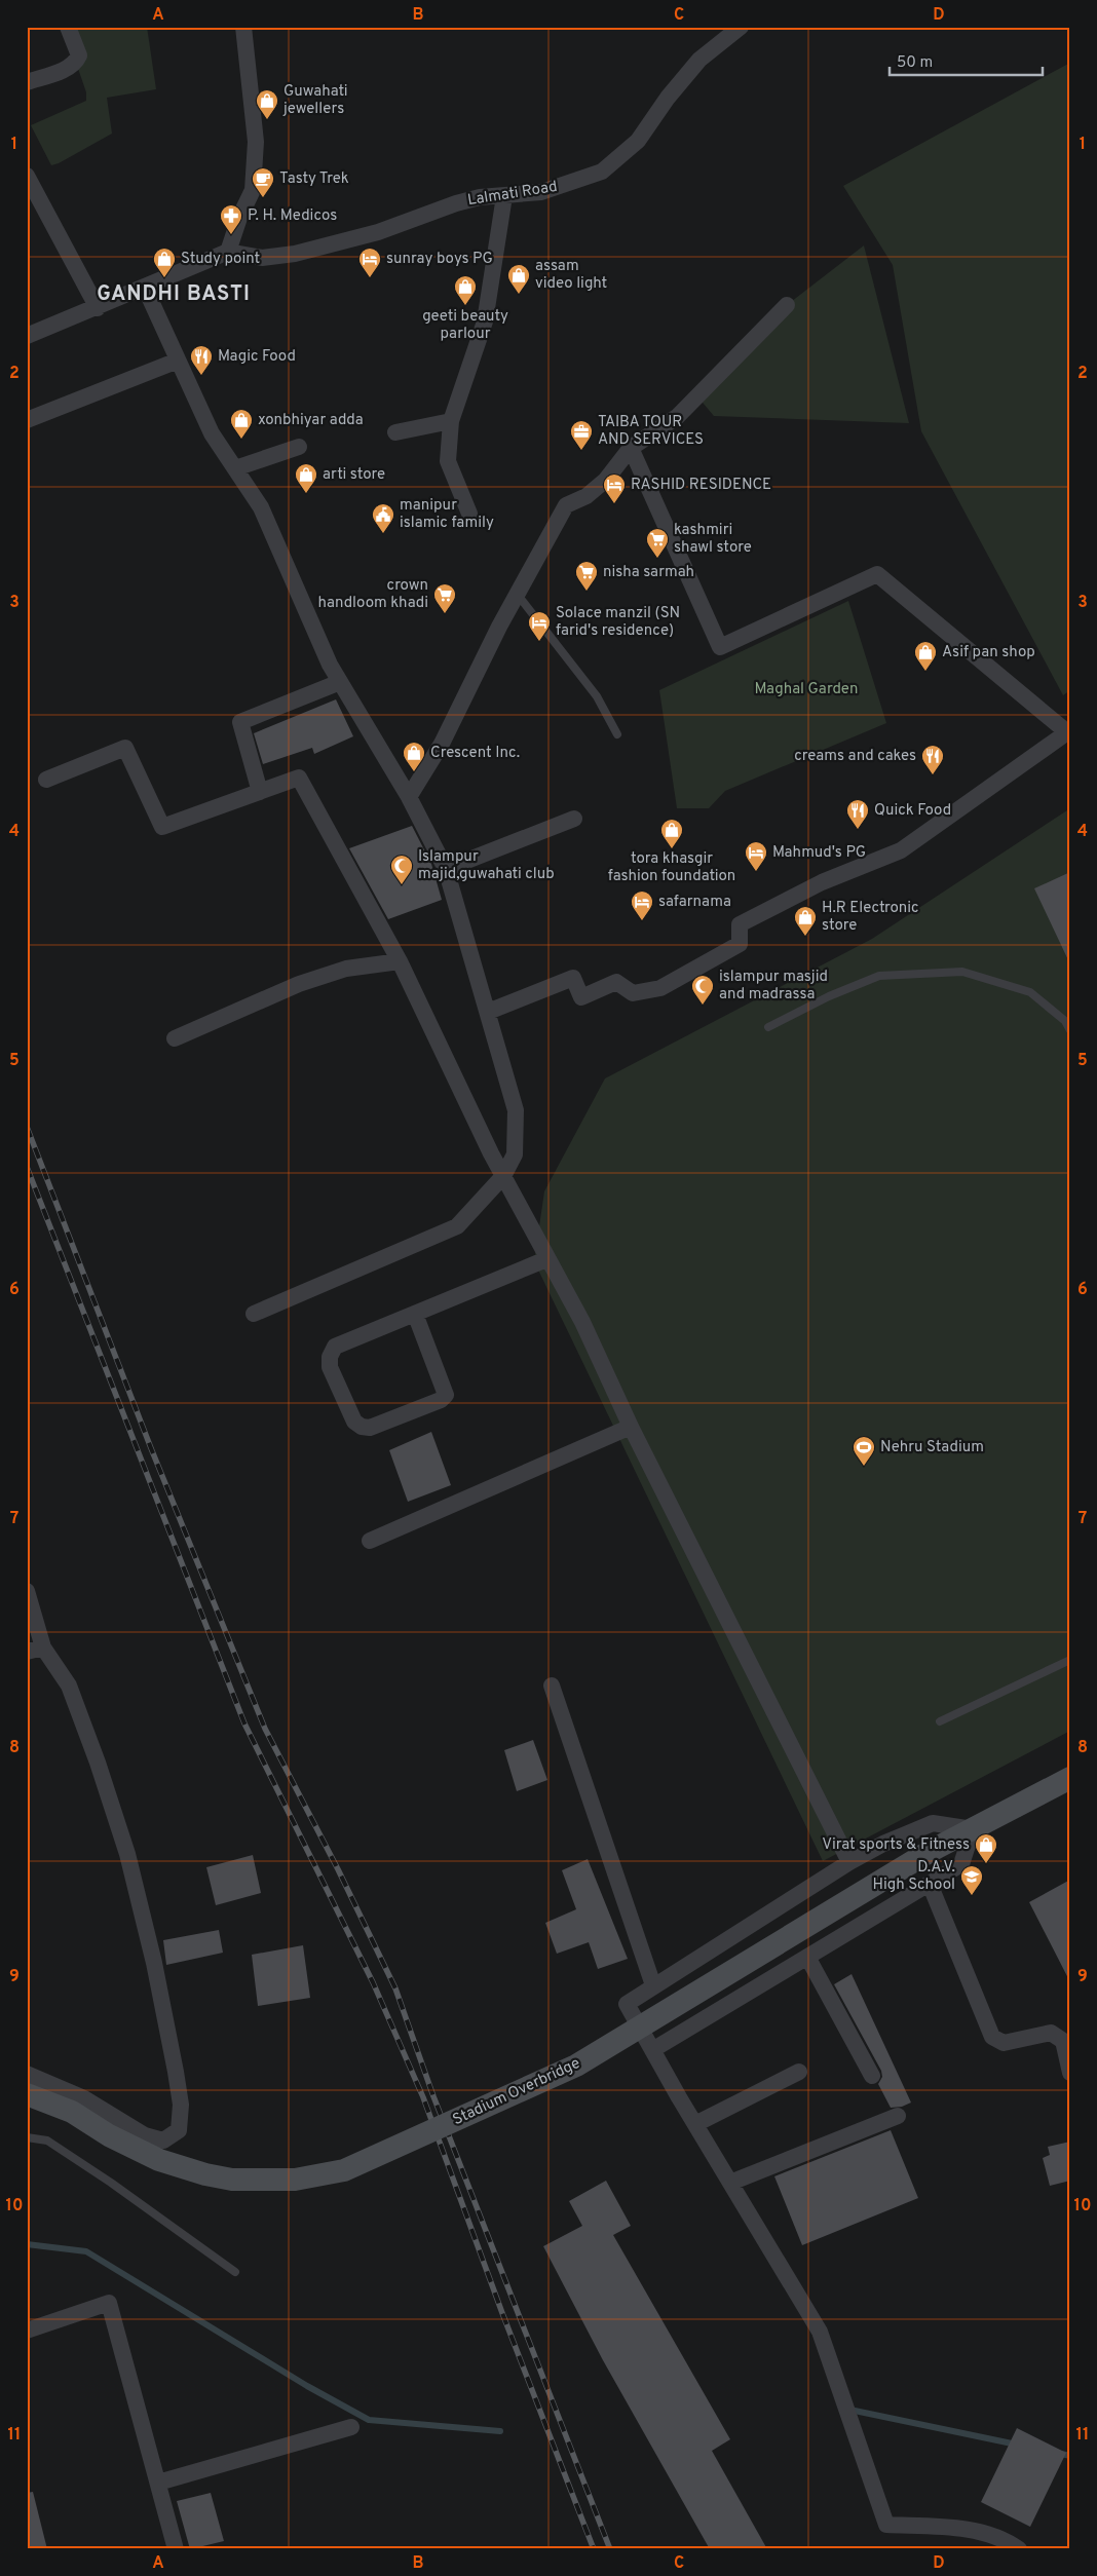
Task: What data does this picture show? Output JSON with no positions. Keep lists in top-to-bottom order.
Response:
{
  "streets": {
    "main road": ["Stadium Overbridge"],
    "street": ["Lalmati Road"]
  },
  "districts": ["GANDHI BASTI"],
  "parks": ["Maghal Garden"],
  "places": {
    "shop": [
      "Guwahati jewellers",
      "Study point",
      "assam video light",
      "geeti beauty parlour",
      "xonbhiyar adda",
      "arti store",
      "Asif pan shop",
      "Crescent Inc.",
      "tora khasgir fashion foundation",
      "H.R Electronic store",
      "Virat sports & Fitness"
    ],
    "cafe": ["Tasty Trek"],
    "pharmacy": ["P. H. Medicos"],
    "hotel": [
      "sunray boys PG",
      "RASHID RESIDENCE",
      "Solace manzil (SN farid's residence)",
      "Mahmud's PG",
      "safarnama"
    ],
    "restaurant": ["Magic Food", "creams and cakes", "Quick Food"],
    "office": ["TAIBA TOUR AND SERVICES"],
    "public building": ["manipur islamic family"],
    "supermarket": ["kashmiri shawl store", "nisha sarmah", "crown handloom khadi"],
    "mosque": ["Islampur majid,guwahati club", "islampur masjid and madrassa"],
    "sports": ["Nehru Stadium"],
    "school or university": ["D.A.V. High School"]
  },
  "scale_bar": "50 m",
  "grid": {
    "columns": [
      "A",
      "B",
      "C",
      "D"
    ],
    "rows": [
      "1",
      "2",
      "3",
      "4",
      "5",
      "6",
      "7",
      "8",
      "9",
      "10",
      "11"
    ]
  }
}
